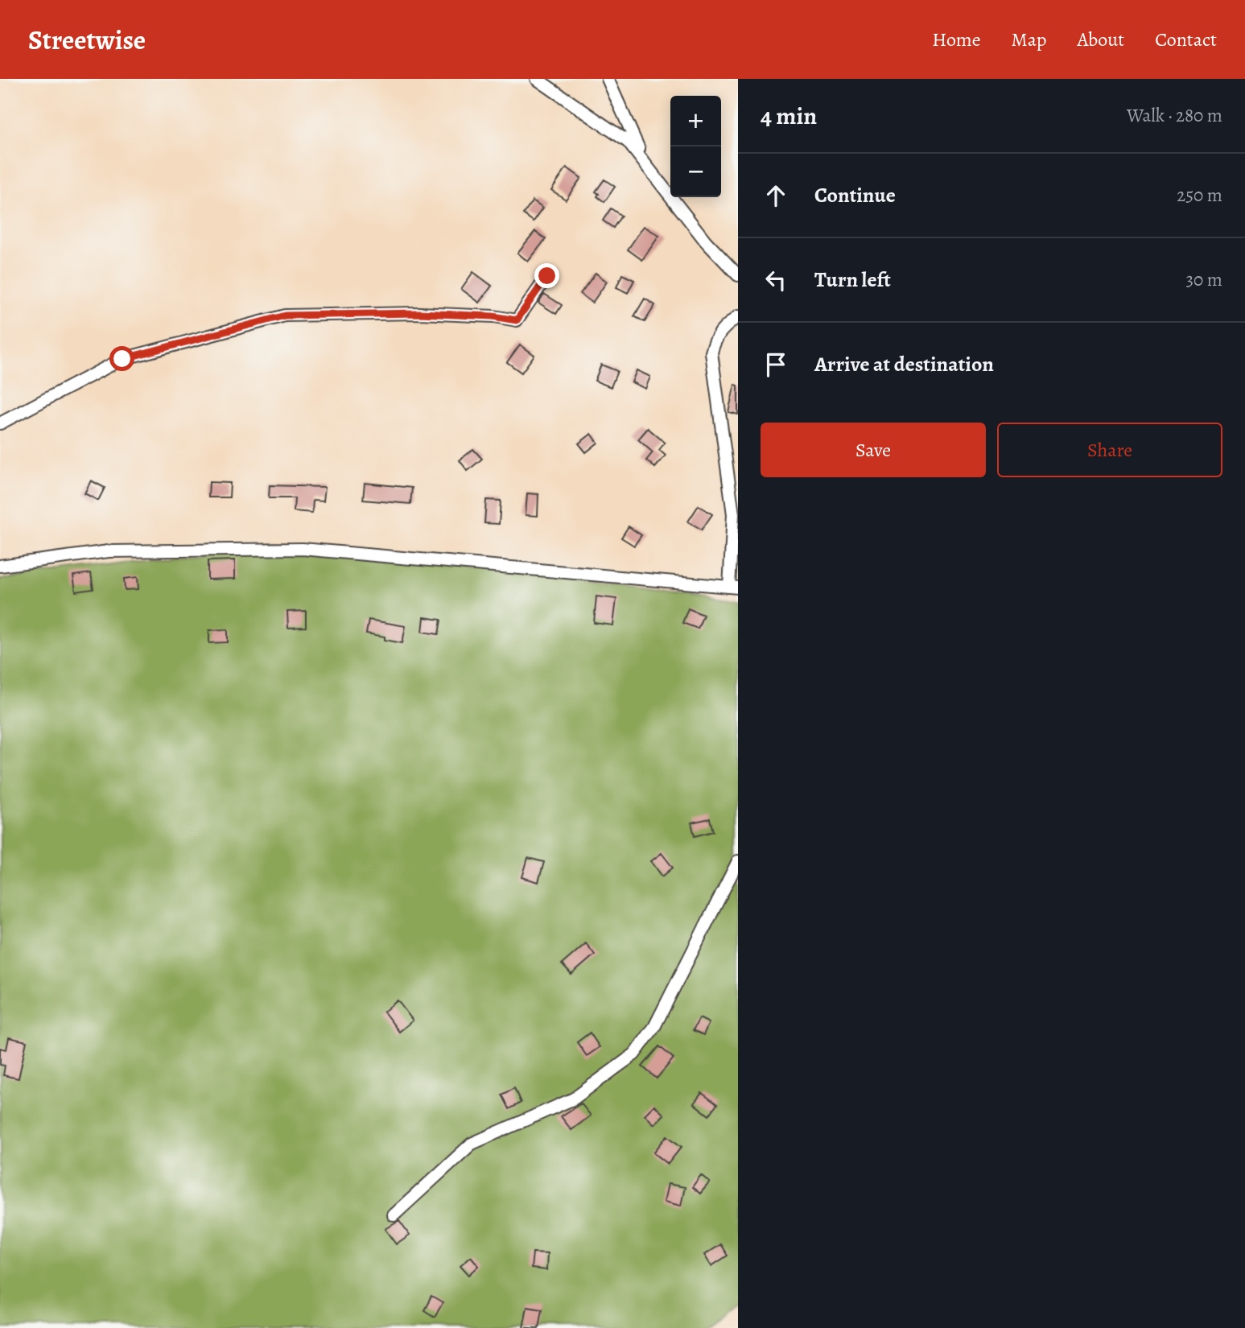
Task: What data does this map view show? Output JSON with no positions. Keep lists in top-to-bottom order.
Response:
{
  "page": {
    "header": "Streetwise",
    "nav": [
      "Home",
      "Map",
      "About",
      "Contact"
    ],
    "heading": ["4 min", "Walk · 280 m"],
    "map_buttons": ["+", "−"],
    "list": [
      ["Continue", "250 m"],
      ["Turn left", "30 m"],
      "Arrive at destination"
    ],
    "buttons": ["Save", "Share"]
  }
}
